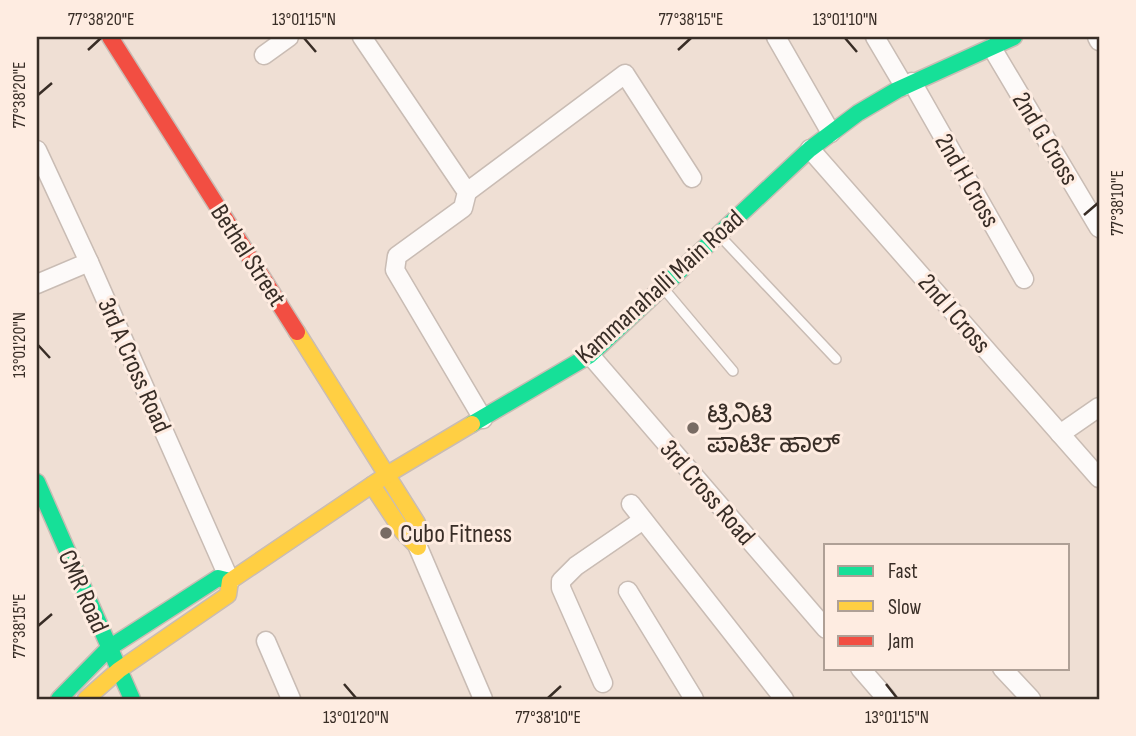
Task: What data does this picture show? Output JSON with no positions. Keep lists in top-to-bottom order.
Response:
{
  "streets": {
    "main road": ["Bethel Street", "Kammanahalli Main Road", "CMR Road"],
    "street": [
      "2nd G Cross",
      "2nd H Cross",
      "2nd I Cross",
      "3rd A Cross Road",
      "3rd Cross Road"
    ]
  },
  "crossings": [
    ["2nd G Cross", "Kammanahalli Main Road"],
    ["2nd H Cross", "Kammanahalli Main Road"],
    ["Bethel Street", "Kammanahalli Main Road"],
    ["Kammanahalli Main Road", "2nd I Cross"],
    ["Kammanahalli Main Road", "3rd A Cross Road"],
    ["Kammanahalli Main Road", "3rd Cross Road"],
    ["Kammanahalli Main Road", "CMR Road"]
  ],
  "places": ["ಟ್ರಿನಿಟಿ ಪಾರ್ಟಿ ಹಾಲ್", "Cubo Fitness"],
  "legend": ["Fast", "Slow", "Jam"],
  "coordinates": [
    "77°38'20\"E",
    "13°01'15\"N",
    "77°38'15\"E",
    "13°01'10\"N",
    "77°38'10\"E",
    "13°01'20\"N"
  ]
}
